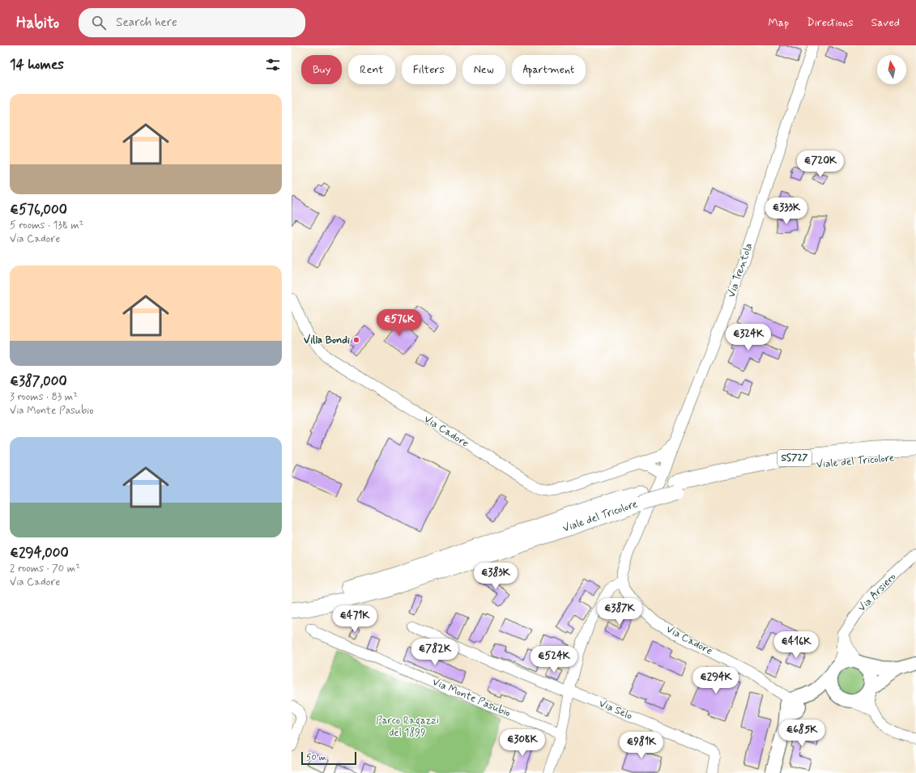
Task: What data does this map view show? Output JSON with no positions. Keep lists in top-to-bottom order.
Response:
{
  "streets": {
    "highway": ["SS727", "Viale del Tricolore"],
    "street": [
      "Via Trentola",
      "Via Cadore",
      "Via Arsiero",
      "Via Monte Pasubio",
      "Via Selo"
    ]
  },
  "crossings": [
    ["Via Trentola", "Via Cadore"]
  ],
  "parks": ["Parco Ragazzi del 1899"],
  "places": ["Villa Bondi"],
  "scale_bar": "50 m",
  "north": "top",
  "page": {
    "header": "Habito",
    "search": "Search here",
    "nav": ["Map", "Directions", "Saved"],
    "heading": "14 homes",
    "chip": [
      "Buy",
      "Rent",
      "Filters",
      "New",
      "Apartment"
    ],
    "list": [
      {
        "name": "€576,000",
        "note": "5 rooms · 138 m² · Via Cadore"
      },
      {
        "name": "€387,000",
        "note": "3 rooms · 83 m² · Via Monte Pasubio"
      },
      {
        "name": "€294,000",
        "note": "2 rooms · 70 m² · Via Cadore"
      }
    ],
    "price": [
      "€720K",
      "€333K",
      "€576K",
      "€324K",
      "€383K",
      "€387K",
      "€471K",
      "€416K",
      "€782K",
      "€524K",
      "€294K",
      "€685K",
      "€308K",
      "€981K"
    ],
    "scale": "50 m"
  }
}
